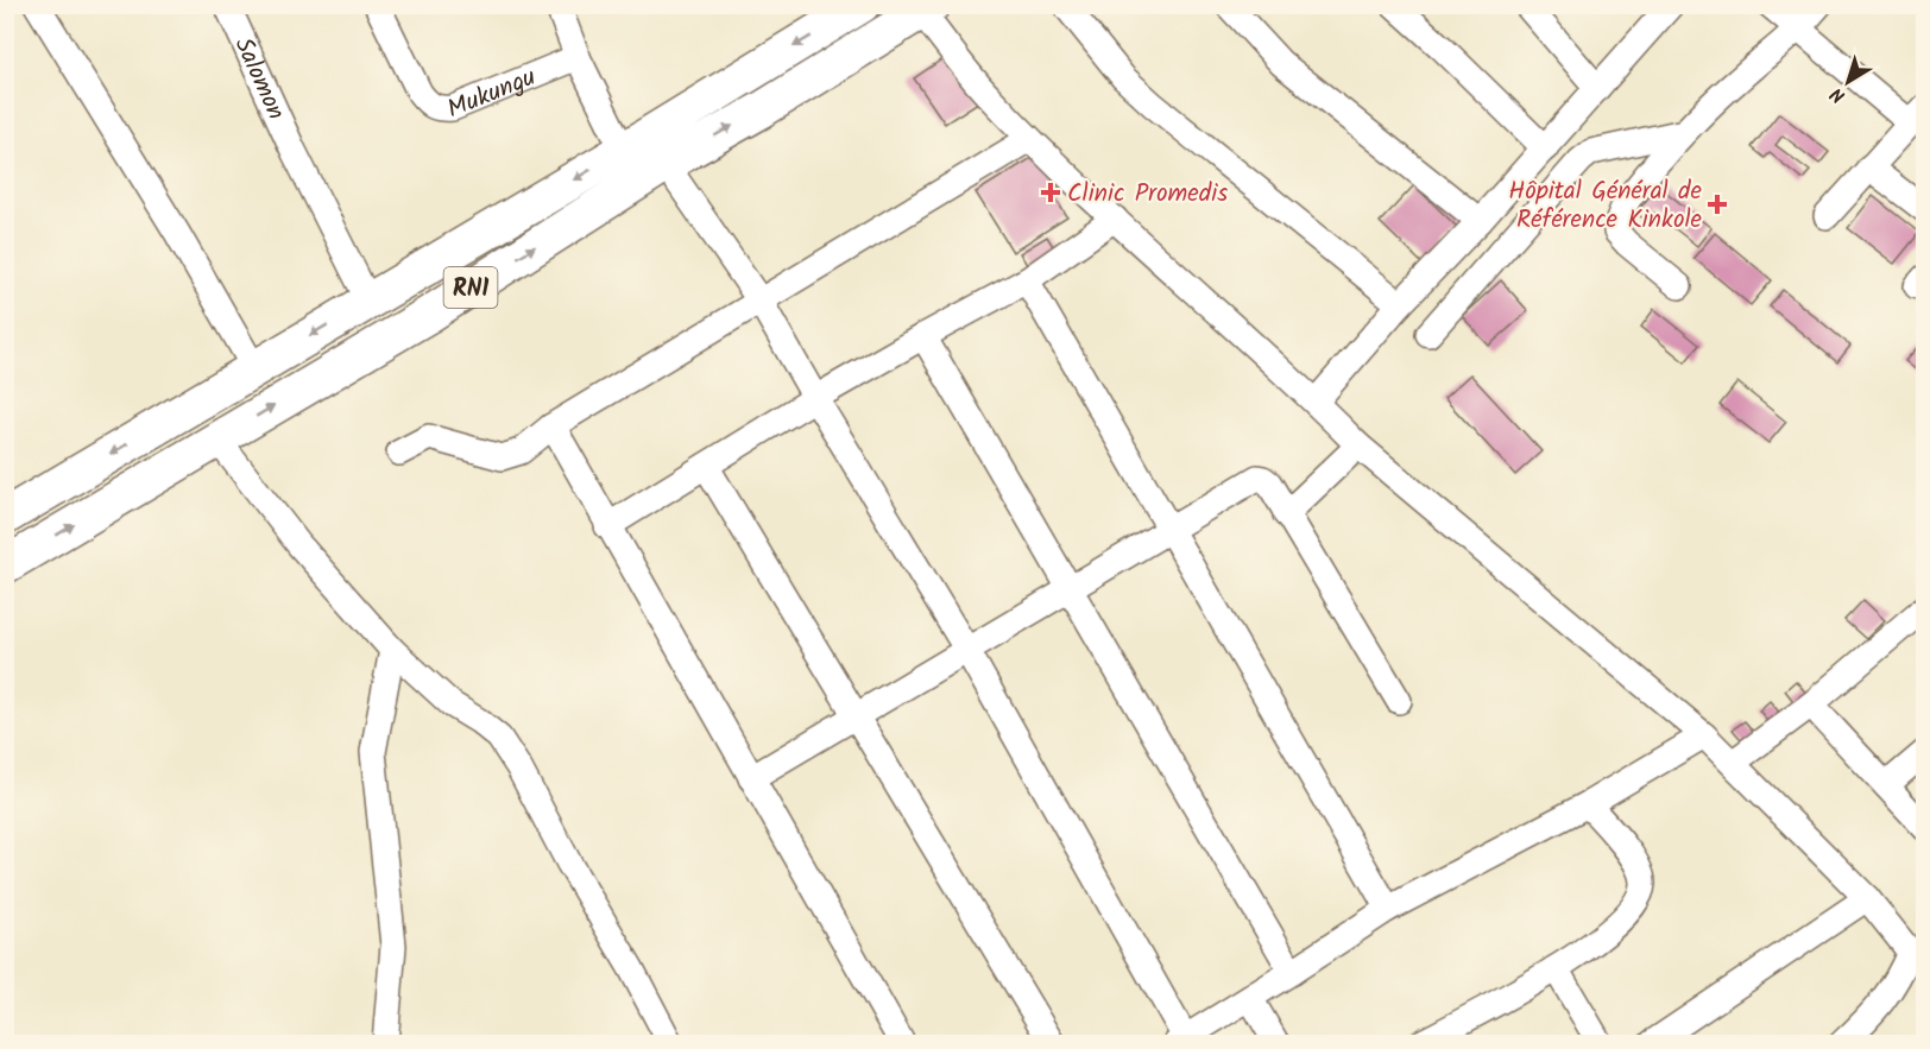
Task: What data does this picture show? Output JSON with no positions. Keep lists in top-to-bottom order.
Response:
{
  "streets": {
    "highway": ["RN1"],
    "street": ["Salomon", "Mukungu"]
  },
  "crossings": [
    ["Salomon", "RN1"]
  ],
  "places": {
    "health": ["Clinic Promedis", "Hôpital Général de Référence Kinkole"]
  },
  "north": "bottom left"
}
